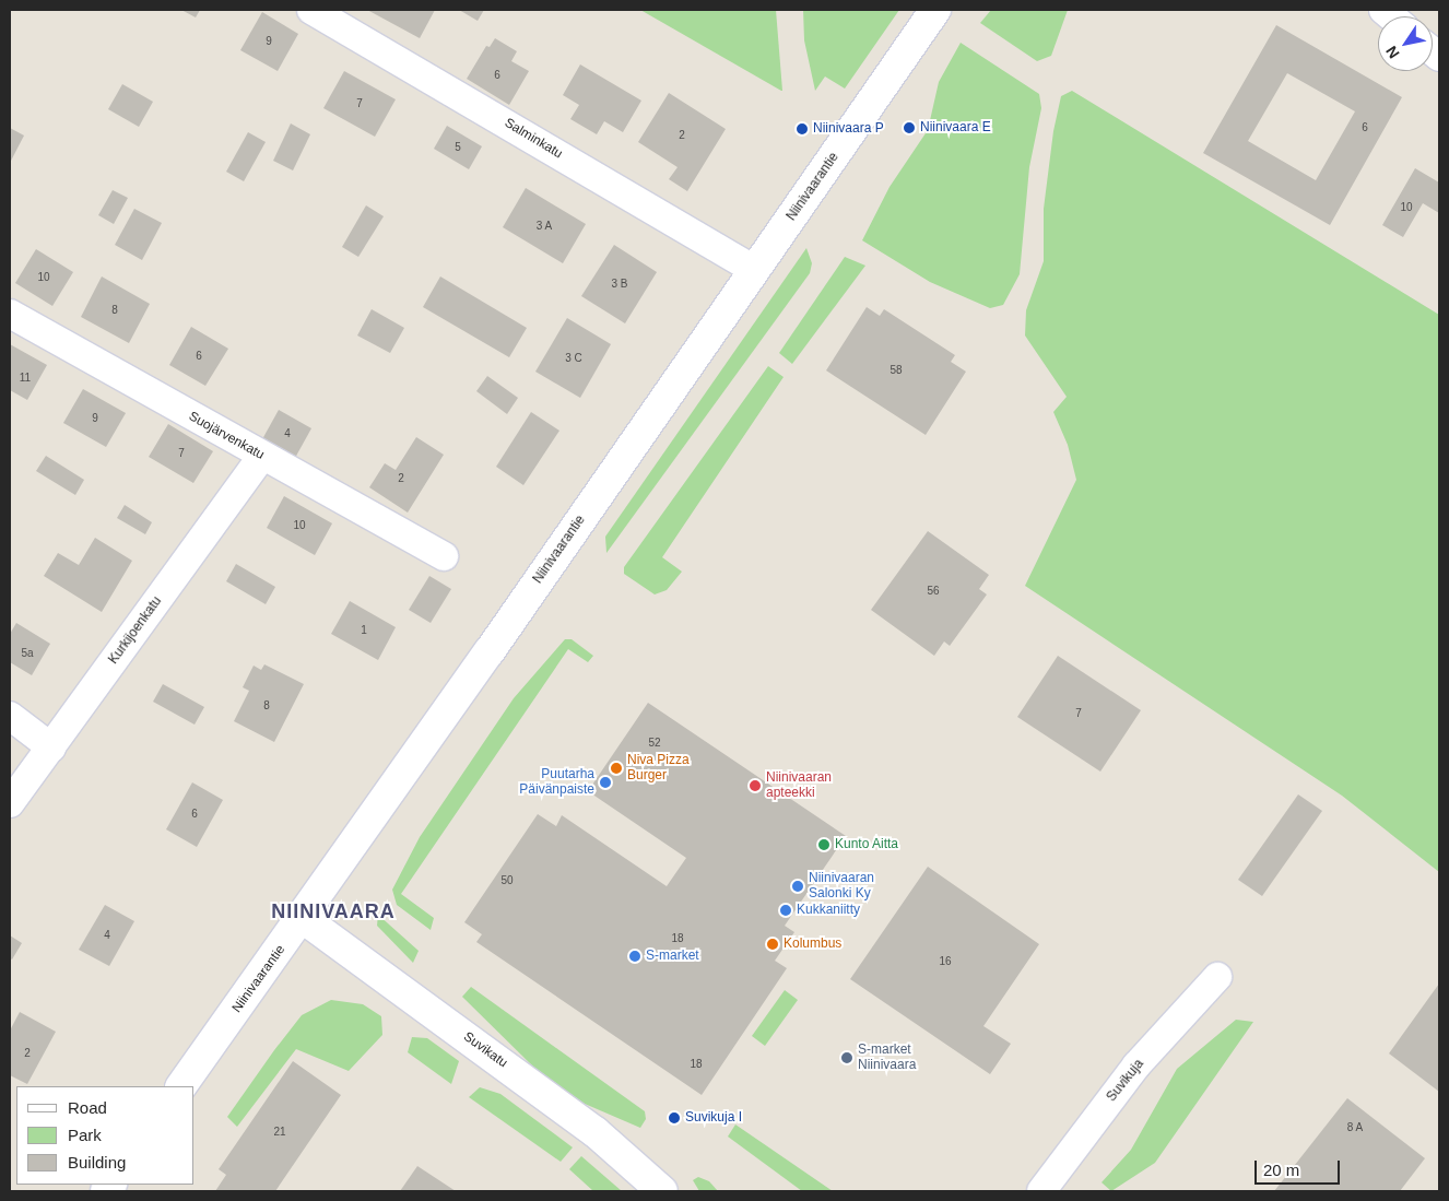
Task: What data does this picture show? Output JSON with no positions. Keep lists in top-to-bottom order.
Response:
{
  "streets": {
    "main road": ["Niinivaarantie", "Suvikatu"],
    "street": [
      "Salminkatu",
      "Suojärvenkatu",
      "Kurkijoenkatu",
      "Suvikuja"
    ]
  },
  "crossings": [
    ["Salminkatu", "Niinivaarantie"],
    ["Niinivaarantie", "Suvikatu"],
    ["Suojärvenkatu", "Kurkijoenkatu"]
  ],
  "districts": ["NIINIVAARA"],
  "places": [
    "Niinivaara E",
    "Niinivaara P",
    "Niva Pizza Burger",
    "Puutarha Päivänpaiste",
    "Niinivaaran apteekki",
    "Kunto Aitta",
    "Niinivaaran Salonki Ky",
    "Kukkaniitty",
    "Kolumbus",
    "S-market",
    "S-market Niinivaara",
    "Suvikuja I"
  ],
  "house_numbers": [
    "9",
    "6",
    "7",
    "6",
    "2",
    "5",
    "10",
    "3 A",
    "10",
    "3 B",
    "8",
    "6",
    "3 C",
    "58",
    "11",
    "9",
    "4",
    "7",
    "2",
    "10",
    "56",
    "1",
    "5a",
    "8",
    "7",
    "52",
    "6",
    "50",
    "4",
    "18",
    "16",
    "2",
    "18",
    "8 A",
    "21"
  ],
  "legend": ["Road", "Park", "Building"],
  "scale_bar": "20 m",
  "north": "bottom left"
}
